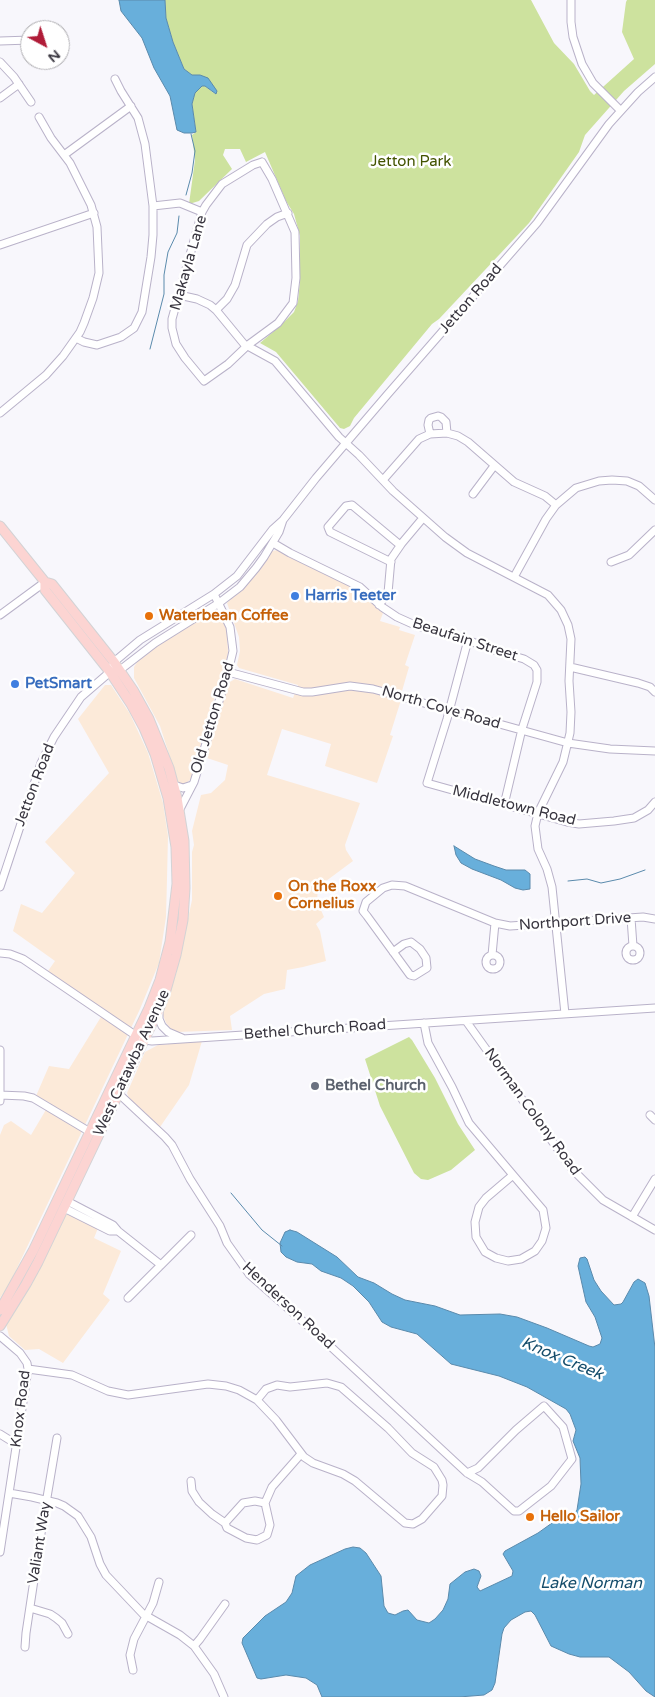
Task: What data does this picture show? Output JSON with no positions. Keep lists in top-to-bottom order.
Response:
{
  "streets": {
    "main road": ["West Catawba Avenue"],
    "street": [
      "Makayla Lane",
      "Jetton Road",
      "Beaufain Street",
      "North Cove Road",
      "Old Jetton Road",
      "Middletown Road",
      "Northport Drive",
      "Bethel Church Road",
      "Norman Colony Road",
      "Henderson Road",
      "Knox Road",
      "Valiant Way"
    ]
  },
  "crossings": [
    ["Jetton Road", "Beaufain Street"],
    ["Jetton Road", "Old Jetton Road"],
    ["Jetton Road", "West Catawba Avenue"],
    ["Beaufain Street", "North Cove Road"],
    ["Beaufain Street", "Middletown Road"],
    ["North Cove Road", "Old Jetton Road"],
    ["North Cove Road", "Middletown Road"],
    ["Old Jetton Road", "West Catawba Avenue"],
    ["Bethel Church Road", "West Catawba Avenue"],
    ["Bethel Church Road", "Norman Colony Road"],
    ["West Catawba Avenue", "Henderson Road"]
  ],
  "water": ["Knox Creek", "Lake Norman"],
  "parks": ["Jetton Park"],
  "places": [
    "Harris Teeter",
    "Waterbean Coffee",
    "PetSmart",
    "On the Roxx Cornelius",
    "Bethel Church",
    "Hello Sailor"
  ],
  "north": "bottom right"
}
